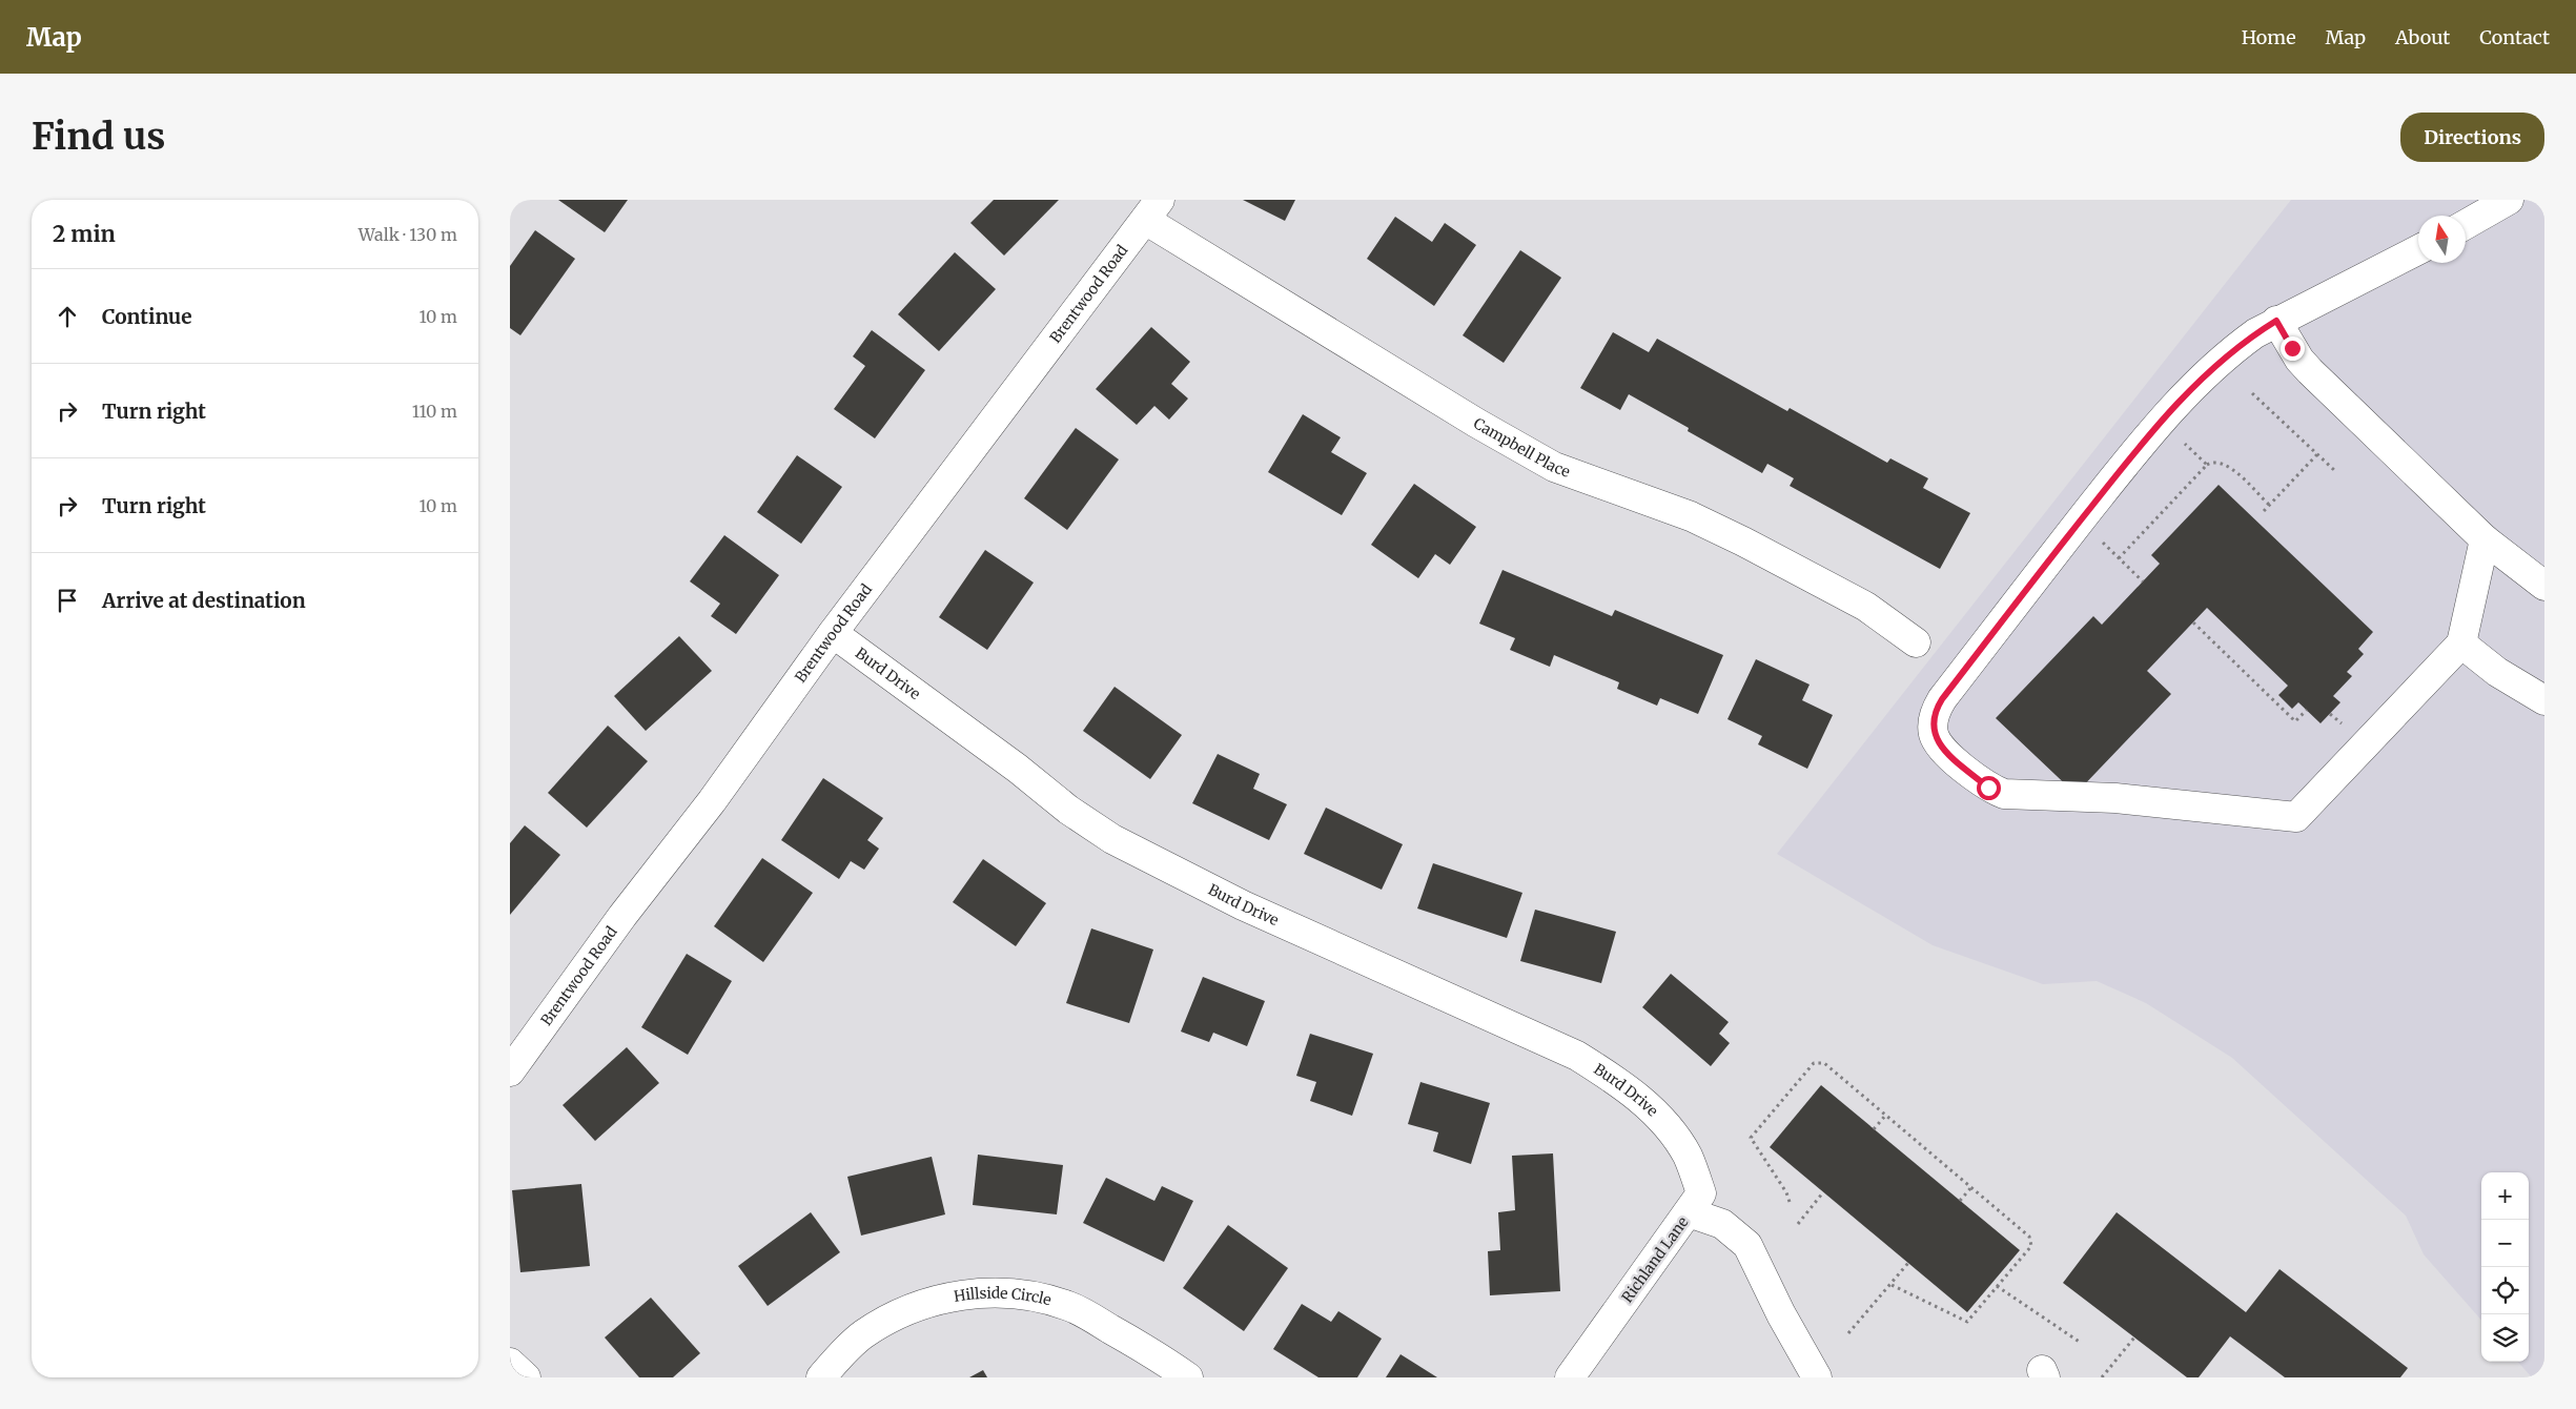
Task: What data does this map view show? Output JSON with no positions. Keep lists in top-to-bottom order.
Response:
{
  "streets": {
    "street": [
      "Brentwood Road",
      "Campbell Place",
      "Burd Drive",
      "Richland Lane",
      "Hillside Circle"
    ]
  },
  "crossings": [
    ["Brentwood Road", "Campbell Place"],
    ["Brentwood Road", "Burd Drive"],
    ["Burd Drive", "Richland Lane"]
  ],
  "north": "top",
  "page": {
    "header": "Map",
    "nav": [
      "Home",
      "Map",
      "About",
      "Contact"
    ],
    "buttons": "Directions",
    "title": "Find us",
    "heading": ["2 min", "Walk · 130 m"],
    "list": [
      ["Continue", "10 m"],
      ["Turn right", "110 m"],
      ["Turn right", "10 m"],
      "Arrive at destination"
    ],
    "map_buttons": ["+", "−"]
  }
}
